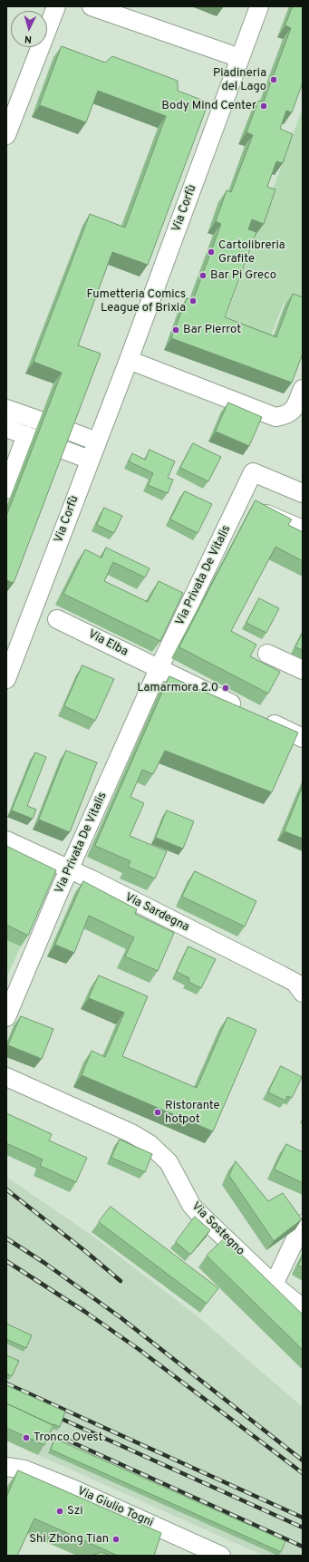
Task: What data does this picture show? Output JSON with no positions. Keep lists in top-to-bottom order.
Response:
{
  "streets": {
    "street": [
      "Via Corfù",
      "Via Privata De Vitalis",
      "Via Elba",
      "Via Sardegna",
      "Via Sostegno",
      "Via Giulio Togni"
    ]
  },
  "crossings": [
    ["Via Privata De Vitalis", "Via Elba"],
    ["Via Privata De Vitalis", "Via Sardegna"]
  ],
  "places": [
    "Piadineria del Lago",
    "Body Mind Center",
    "Cartolibreria Grafite",
    "Bar Pi Greco",
    "Fumetteria Comics League of Brixia",
    "Bar Pierrot",
    "Lamarmora 2.0",
    "Ristorante hotpot",
    "Tronco Ovest",
    "Szi",
    "Shi Zhong Tian"
  ],
  "north": "bottom"
}
